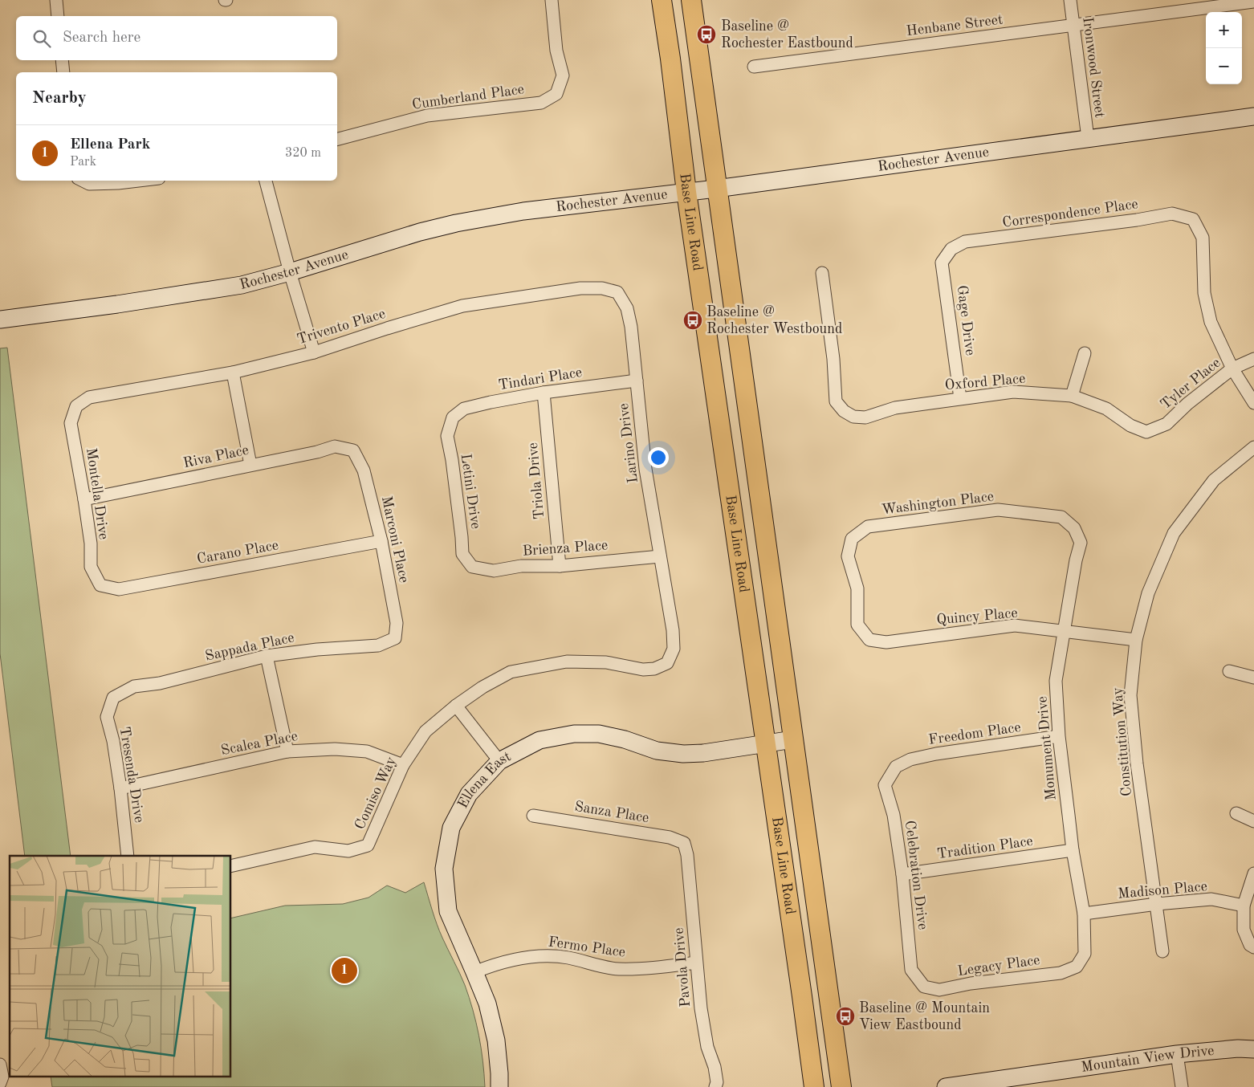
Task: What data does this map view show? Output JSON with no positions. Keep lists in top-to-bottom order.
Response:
{
  "streets": {
    "main road": [
      "Rochester Avenue",
      "Base Line Road",
      "Ellena East",
      "Mountain View Drive"
    ],
    "street": [
      "Henbane Street",
      "Ironwood Street",
      "Cumberland Place",
      "Correspondence Place",
      "Gage Drive",
      "Trivento Place",
      "Tindari Place",
      "Oxford Place",
      "Tyler Place",
      "Larino Drive",
      "Riva Place",
      "Triola Drive",
      "Letini Drive",
      "Montella Drive",
      "Washington Place",
      "Marconi Place",
      "Brienza Place",
      "Carano Place",
      "Quincy Place",
      "Sappada Place",
      "Freedom Place",
      "Constitution Way",
      "Scalea Place",
      "Monument Drive",
      "Tresenda Drive",
      "Comiso Way",
      "Sanza Place",
      "Tradition Place",
      "Celebration Drive",
      "Madison Place",
      "Fermo Place",
      "Legacy Place",
      "Pavola Drive"
    ]
  },
  "crossings": [
    ["Henbane Street", "Ironwood Street"],
    ["Ironwood Street", "Rochester Avenue"],
    ["Rochester Avenue", "Base Line Road"],
    ["Correspondence Place", "Gage Drive"],
    ["Correspondence Place", "Tyler Place"],
    ["Base Line Road", "Ellena East"],
    ["Gage Drive", "Oxford Place"],
    ["Trivento Place", "Larino Drive"],
    ["Trivento Place", "Montella Drive"],
    ["Tindari Place", "Larino Drive"],
    ["Tindari Place", "Triola Drive"],
    ["Tindari Place", "Letini Drive"],
    ["Oxford Place", "Tyler Place"],
    ["Larino Drive", "Brienza Place"],
    ["Larino Drive", "Comiso Way"],
    ["Riva Place", "Montella Drive"],
    ["Riva Place", "Marconi Place"],
    ["Triola Drive", "Brienza Place"],
    ["Letini Drive", "Brienza Place"],
    ["Montella Drive", "Carano Place"],
    ["Washington Place", "Quincy Place"],
    ["Washington Place", "Monument Drive"],
    ["Marconi Place", "Carano Place"],
    ["Marconi Place", "Sappada Place"],
    ["Quincy Place", "Constitution Way"],
    ["Quincy Place", "Monument Drive"],
    ["Sappada Place", "Tresenda Drive"],
    ["Freedom Place", "Monument Drive"],
    ["Freedom Place", "Celebration Drive"],
    ["Constitution Way", "Madison Place"],
    ["Scalea Place", "Tresenda Drive"],
    ["Scalea Place", "Comiso Way"],
    ["Monument Drive", "Tradition Place"],
    ["Monument Drive", "Madison Place"],
    ["Monument Drive", "Legacy Place"],
    ["Ellena East", "Fermo Place"],
    ["Sanza Place", "Pavola Drive"],
    ["Tradition Place", "Celebration Drive"],
    ["Celebration Drive", "Legacy Place"],
    ["Fermo Place", "Pavola Drive"]
  ],
  "places": {
    "bus stop": ["Baseline @ Rochester Eastbound", "Baseline @ Rochester Westbound", "Baseline @ Mountain View Eastbound"]
  },
  "page": {
    "map_buttons": ["+", "−"],
    "search": "Search here",
    "heading": "Nearby",
    "list": [
      {
        "mark": "1",
        "name": "Ellena Park",
        "note": "Park",
        "value": "320 m"
      }
    ],
    "pins": "1"
  }
}
